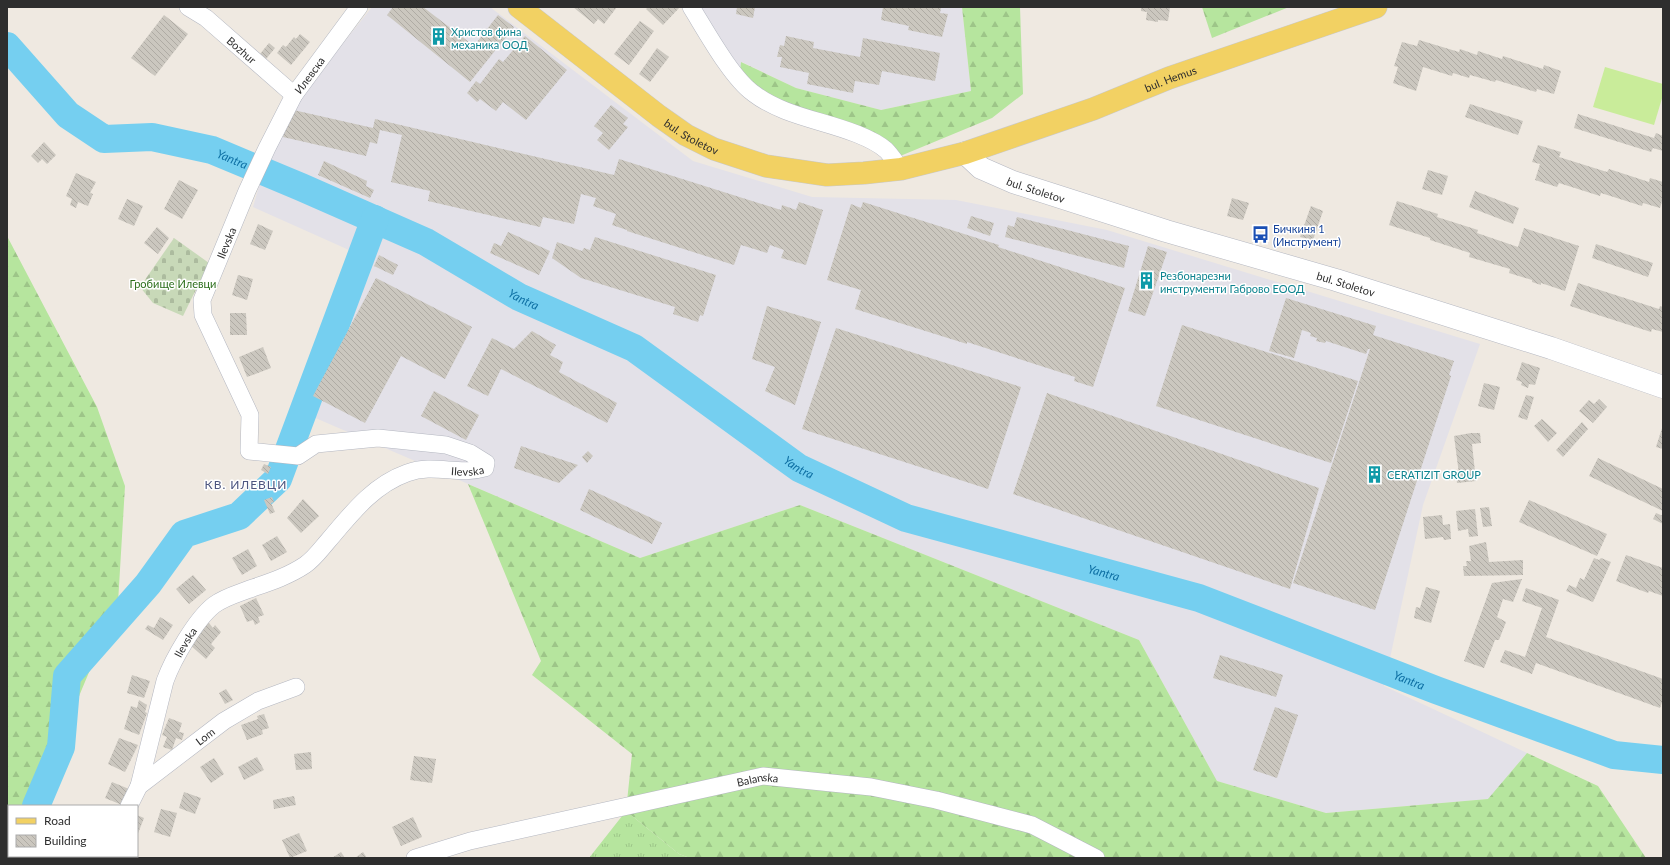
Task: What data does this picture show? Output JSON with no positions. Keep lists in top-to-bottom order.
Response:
{
  "streets": {
    "main road": ["bul. Hemus", "bul. Stoletov"],
    "street": [
      "Bozhur",
      "Илевска",
      "Ilevska",
      "Lom",
      "Balanska"
    ]
  },
  "crossings": [
    ["Bozhur", "Илевска"],
    ["Илевска", "Ilevska"],
    ["bul. Hemus", "bul. Stoletov"],
    ["Ilevska", "Lom"]
  ],
  "districts": ["КВ. ИЛЕВЦИ"],
  "water": ["Yantra"],
  "parks": ["Гробище Илевци"],
  "places": {
    "building": ["Христов фина механика ООД", "Резбонарезни инструменти Габрово ЕООД", "CERATIZIT GROUP"],
    "bus stop": ["Бичкиня 1 (Инструмент)"]
  },
  "legend": ["Road", "Building"]
}
